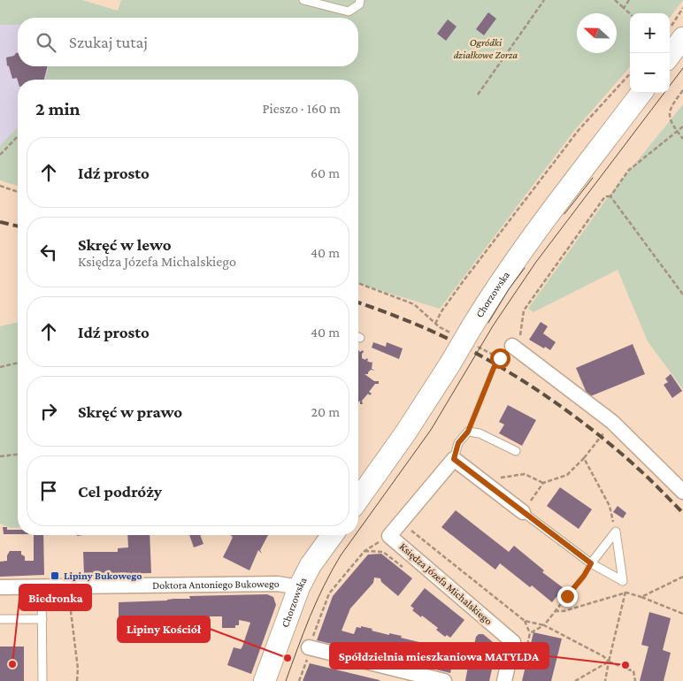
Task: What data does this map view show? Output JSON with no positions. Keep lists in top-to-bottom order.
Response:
{
  "streets": {
    "street": ["Chorzowska", "Księdza Józefa Michalskiego", "Doktora Antoniego Bukowego"]
  },
  "crossings": [
    ["Chorzowska", "Doktora Antoniego Bukowego"]
  ],
  "parks": ["Ogródki działkowe Zorza"],
  "places": {
    "transit": ["Lipiny Bukowego"],
    "other": ["Lipiny Kościół", "Biedronka", "Spółdzielnia mieszkaniowa MATYLDA"]
  },
  "north": "left",
  "page": {
    "map_buttons": ["+", "−"],
    "search": "Szukaj tutaj",
    "heading": ["2 min", "Pieszo · 160 m"],
    "list": [
      ["Idź prosto", "60 m"],
      ["Skręć w lewo", "Księdza Józefa Michalskiego", "40 m"],
      ["Idź prosto", "40 m"],
      ["Skręć w prawo", "20 m"],
      "Cel podróży"
    ]
  }
}
